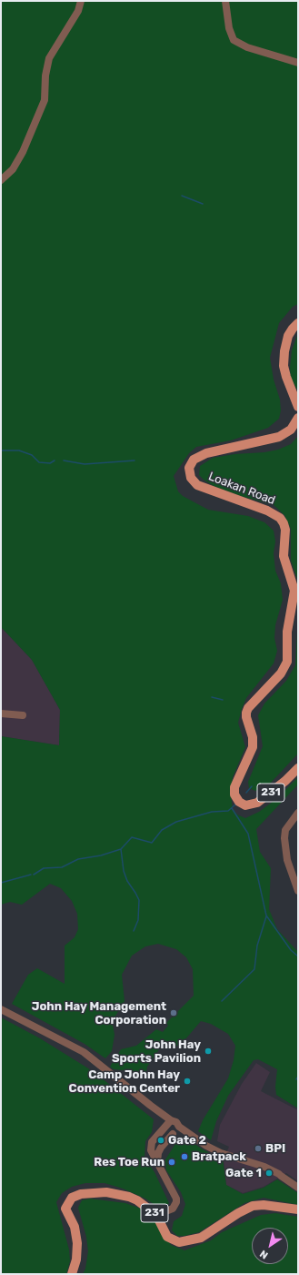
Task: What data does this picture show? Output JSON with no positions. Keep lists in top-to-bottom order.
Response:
{
  "streets": {
    "main road": ["Loakan Road", "231"]
  },
  "places": [
    "John Hay Management Corporation",
    "John Hay Sports Pavilion",
    "Camp John Hay Convention Center",
    "Gate 2",
    "BPI",
    "Bratpack",
    "Res Toe Run",
    "Gate 1"
  ],
  "north": "bottom left"
}
